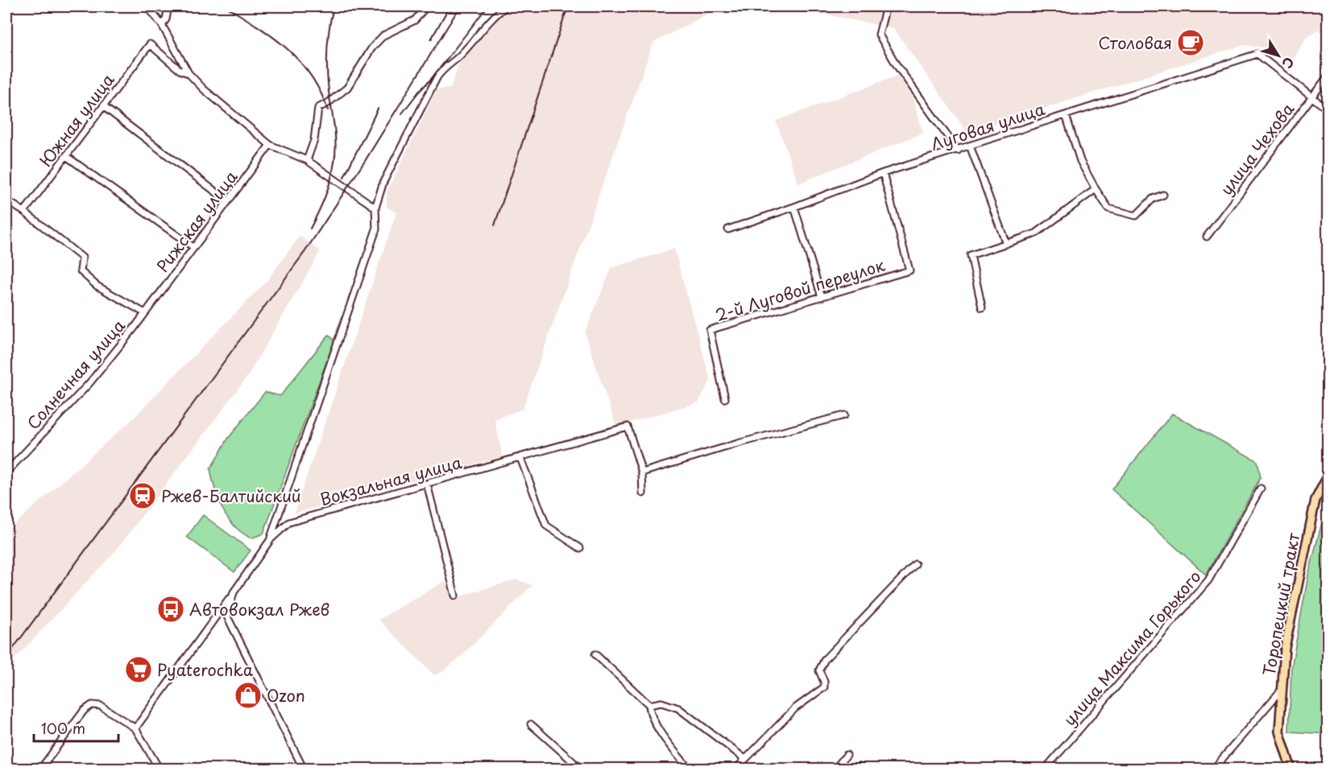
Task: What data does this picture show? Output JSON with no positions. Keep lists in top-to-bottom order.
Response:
{
  "streets": {
    "main road": ["Торопецкий тракт"],
    "street": [
      "Южная улица",
      "Луговая улица",
      "улица Чехова",
      "Рижская улица",
      "2-й Луговой переулок",
      "Солнечная улица",
      "Вокзальная улица",
      "улица Максима Горького"
    ]
  },
  "crossings": [
    ["Луговая улица", "улица Чехова"],
    ["Луговая улица", "2-й Луговой переулок"],
    ["Рижская улица", "Солнечная улица"]
  ],
  "places": {
    "cafe": ["Столовая"],
    "station": ["Ржев-Балтийский"],
    "bus stop": ["Автовокзал Ржев"],
    "supermarket": ["Pyaterochka"],
    "shop": ["Ozon"]
  },
  "scale_bar": "100 m",
  "north": "bottom right"
}
